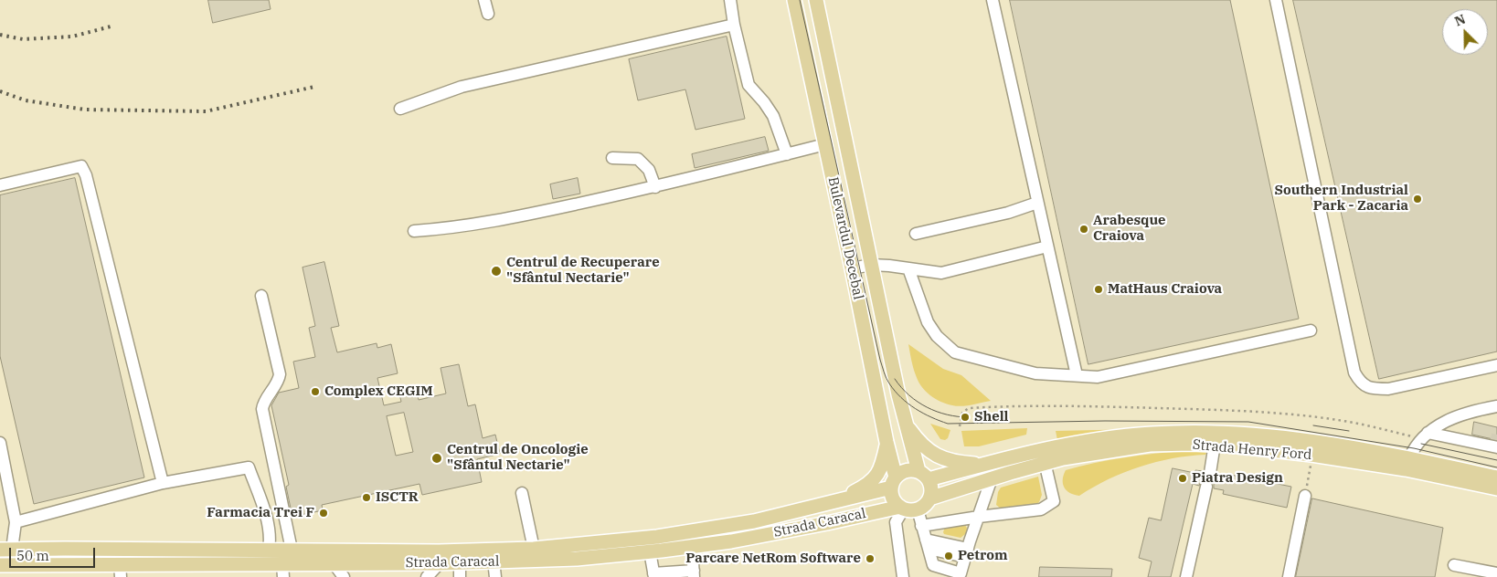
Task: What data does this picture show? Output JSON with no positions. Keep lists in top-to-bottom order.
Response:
{
  "streets": {
    "main road": ["Bulevardul Decebal", "Strada Henry Ford", "Strada Caracal"]
  },
  "crossings": [
    ["Bulevardul Decebal", "Strada Henry Ford"],
    ["Bulevardul Decebal", "Strada Caracal"],
    ["Strada Henry Ford", "Strada Caracal"]
  ],
  "places": [
    "Southern Industrial Park - Zacaria",
    "Arabesque Craiova",
    "Centrul de Recuperare \"Sfântul Nectarie\"",
    "MatHaus Craiova",
    "Complex CEGIM",
    "Shell",
    "Centrul de Oncologie \"Sfântul Nectarie\"",
    "Piatra Design",
    "ISCTR",
    "Farmacia Trei F",
    "Petrom",
    "Parcare NetRom Software"
  ],
  "scale_bar": "50 m",
  "north": "top left"
}
